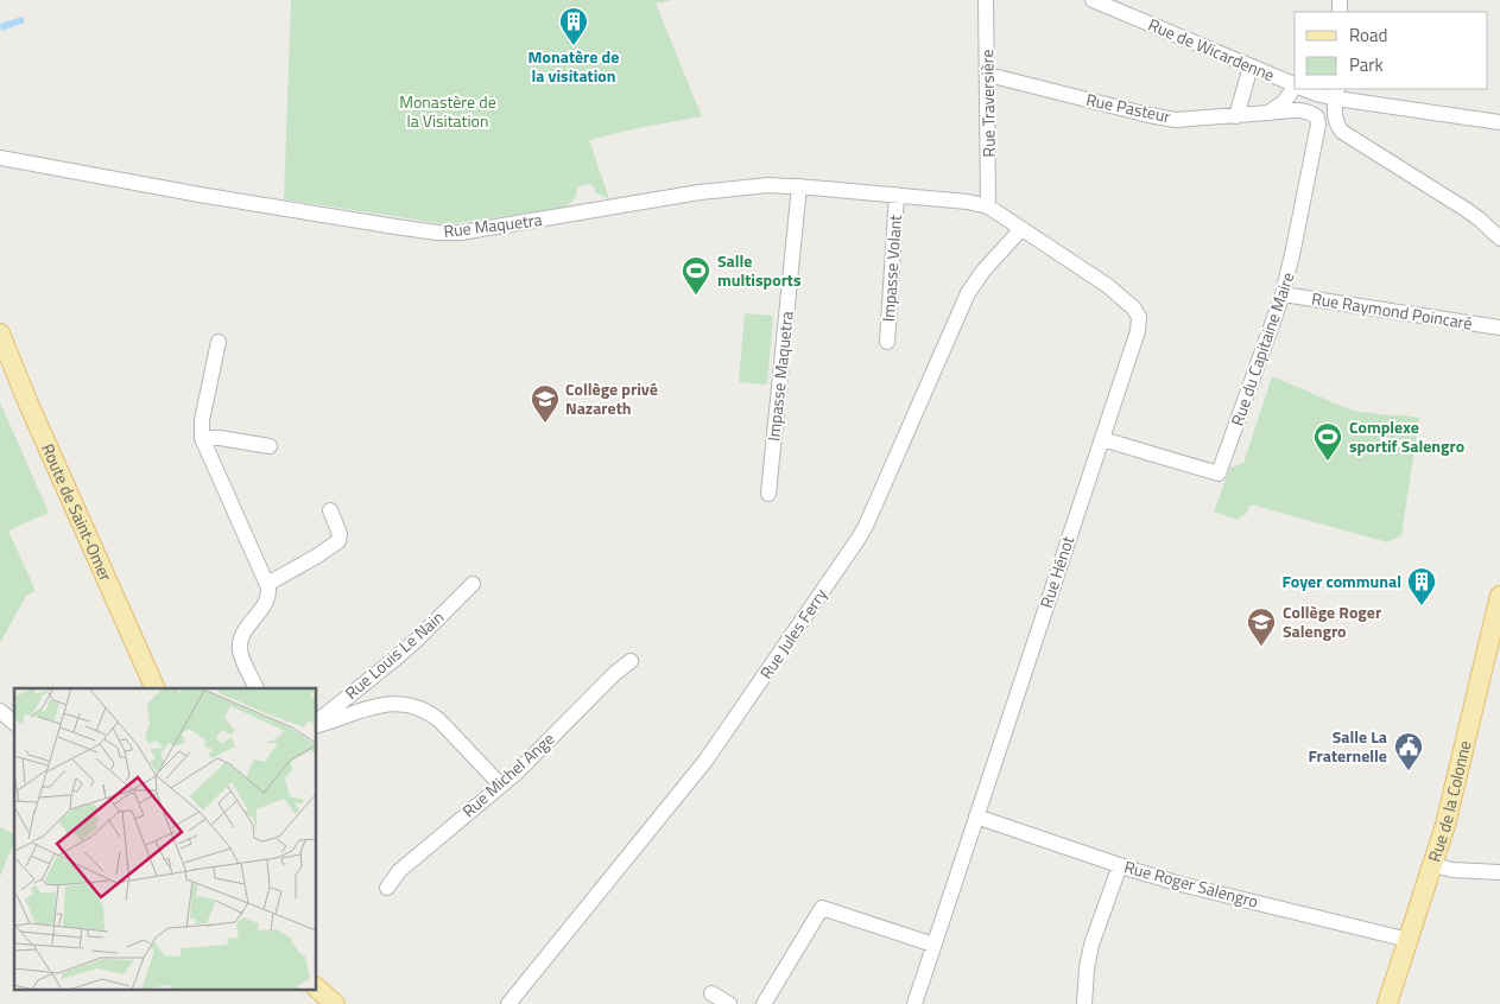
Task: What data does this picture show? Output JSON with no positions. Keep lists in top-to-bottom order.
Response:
{
  "streets": {
    "main road": ["Route de Saint-Omer", "Rue de la Colonne"],
    "street": [
      "Rue de Wicardenne",
      "Rue Traversière",
      "Rue Pasteur",
      "Rue Maquetra",
      "Impasse Volant",
      "Rue Raymond Poincaré",
      "Rue du Capitaine Maire",
      "Impasse Maquetra",
      "Rue Hénot",
      "Rue Jules Ferry",
      "Rue Louis Le Nain",
      "Rue Michel Ange",
      "Rue Roger Salengro"
    ]
  },
  "crossings": [
    ["Rue Traversière", "Rue Pasteur"],
    ["Rue Traversière", "Rue Maquetra"],
    ["Rue Traversière", "Rue Hénot"],
    ["Rue Pasteur", "Rue du Capitaine Maire"],
    ["Rue Maquetra", "Impasse Volant"],
    ["Rue Maquetra", "Impasse Maquetra"],
    ["Rue Maquetra", "Rue Hénot"],
    ["Rue Raymond Poincaré", "Rue du Capitaine Maire"],
    ["Rue du Capitaine Maire", "Rue Hénot"],
    ["Rue Hénot", "Rue Jules Ferry"],
    ["Rue Hénot", "Rue Roger Salengro"],
    ["Rue de la Colonne", "Rue Roger Salengro"]
  ],
  "parks": ["Monastère de la Visitation"],
  "places": {
    "building": ["Monatère de la visitation", "Foyer communal"],
    "sports": ["Salle multisports", "Complexe sportif Salengro"],
    "school or university": ["Collège privé Nazareth", "Collège Roger Salengro"],
    "public building": ["Salle La Fraternelle"]
  },
  "legend": ["Road", "Park"]
}
